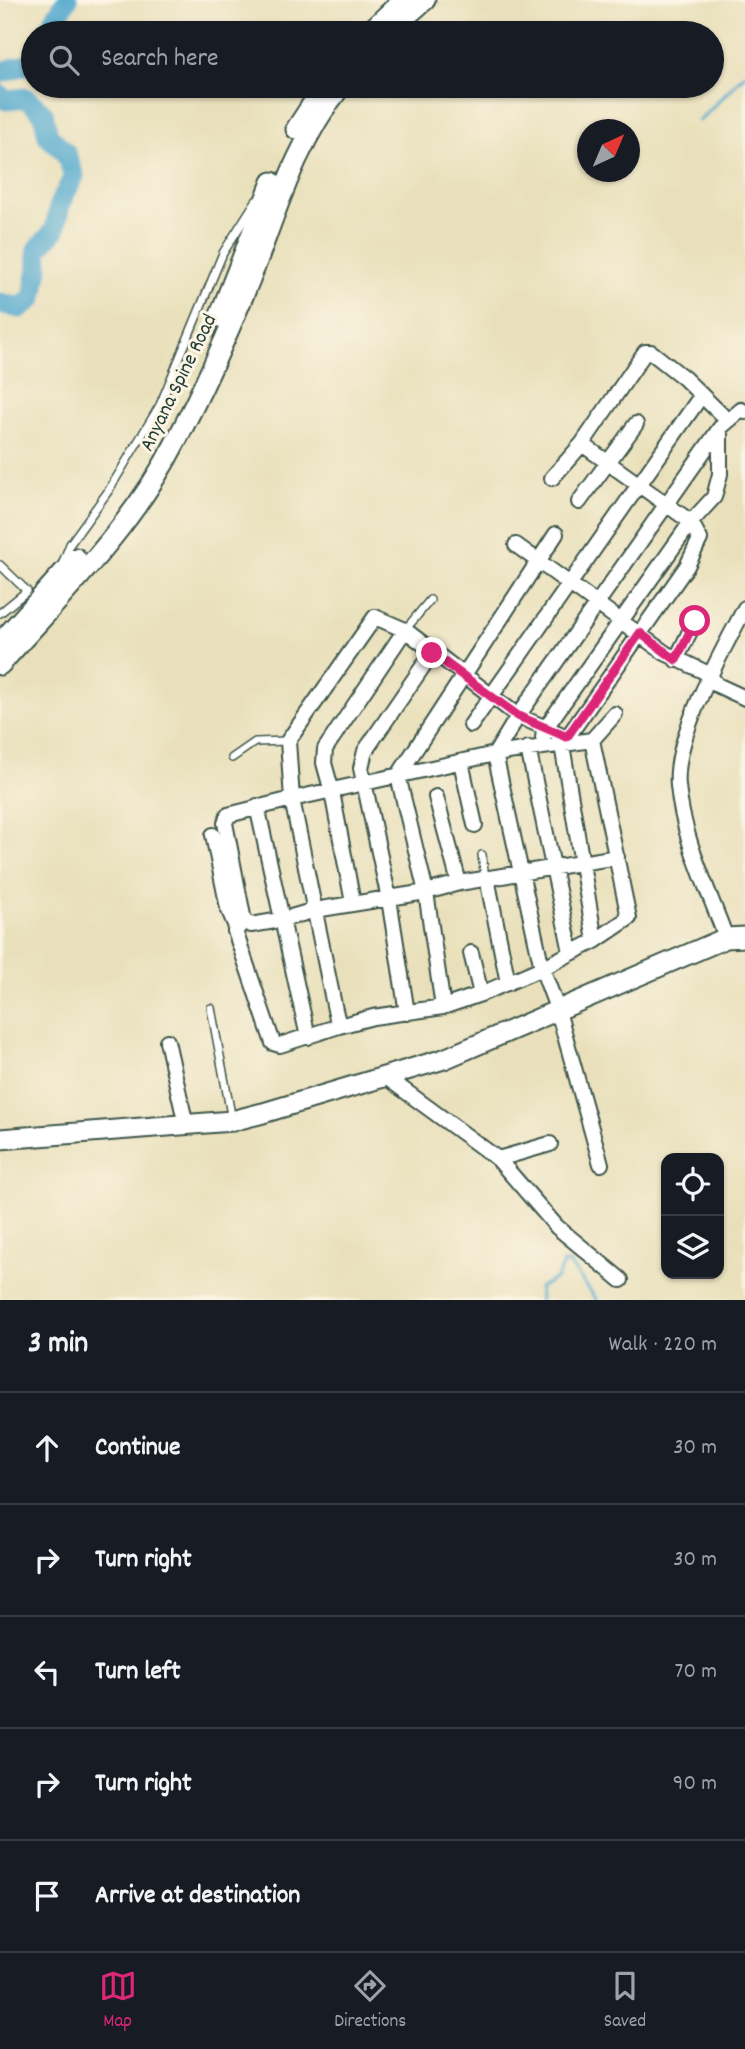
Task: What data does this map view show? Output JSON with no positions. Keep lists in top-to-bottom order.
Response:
{
  "streets": {
    "main road": ["Anyana Spine Road"]
  },
  "north": "top right",
  "page": {
    "search": "Search here",
    "heading": ["3 min", "Walk · 220 m"],
    "list": [
      ["Continue", "30 m"],
      ["Turn right", "30 m"],
      ["Turn left", "70 m"],
      ["Turn right", "90 m"],
      "Arrive at destination"
    ],
    "nav": ["Map", "Directions", "Saved"]
  }
}
